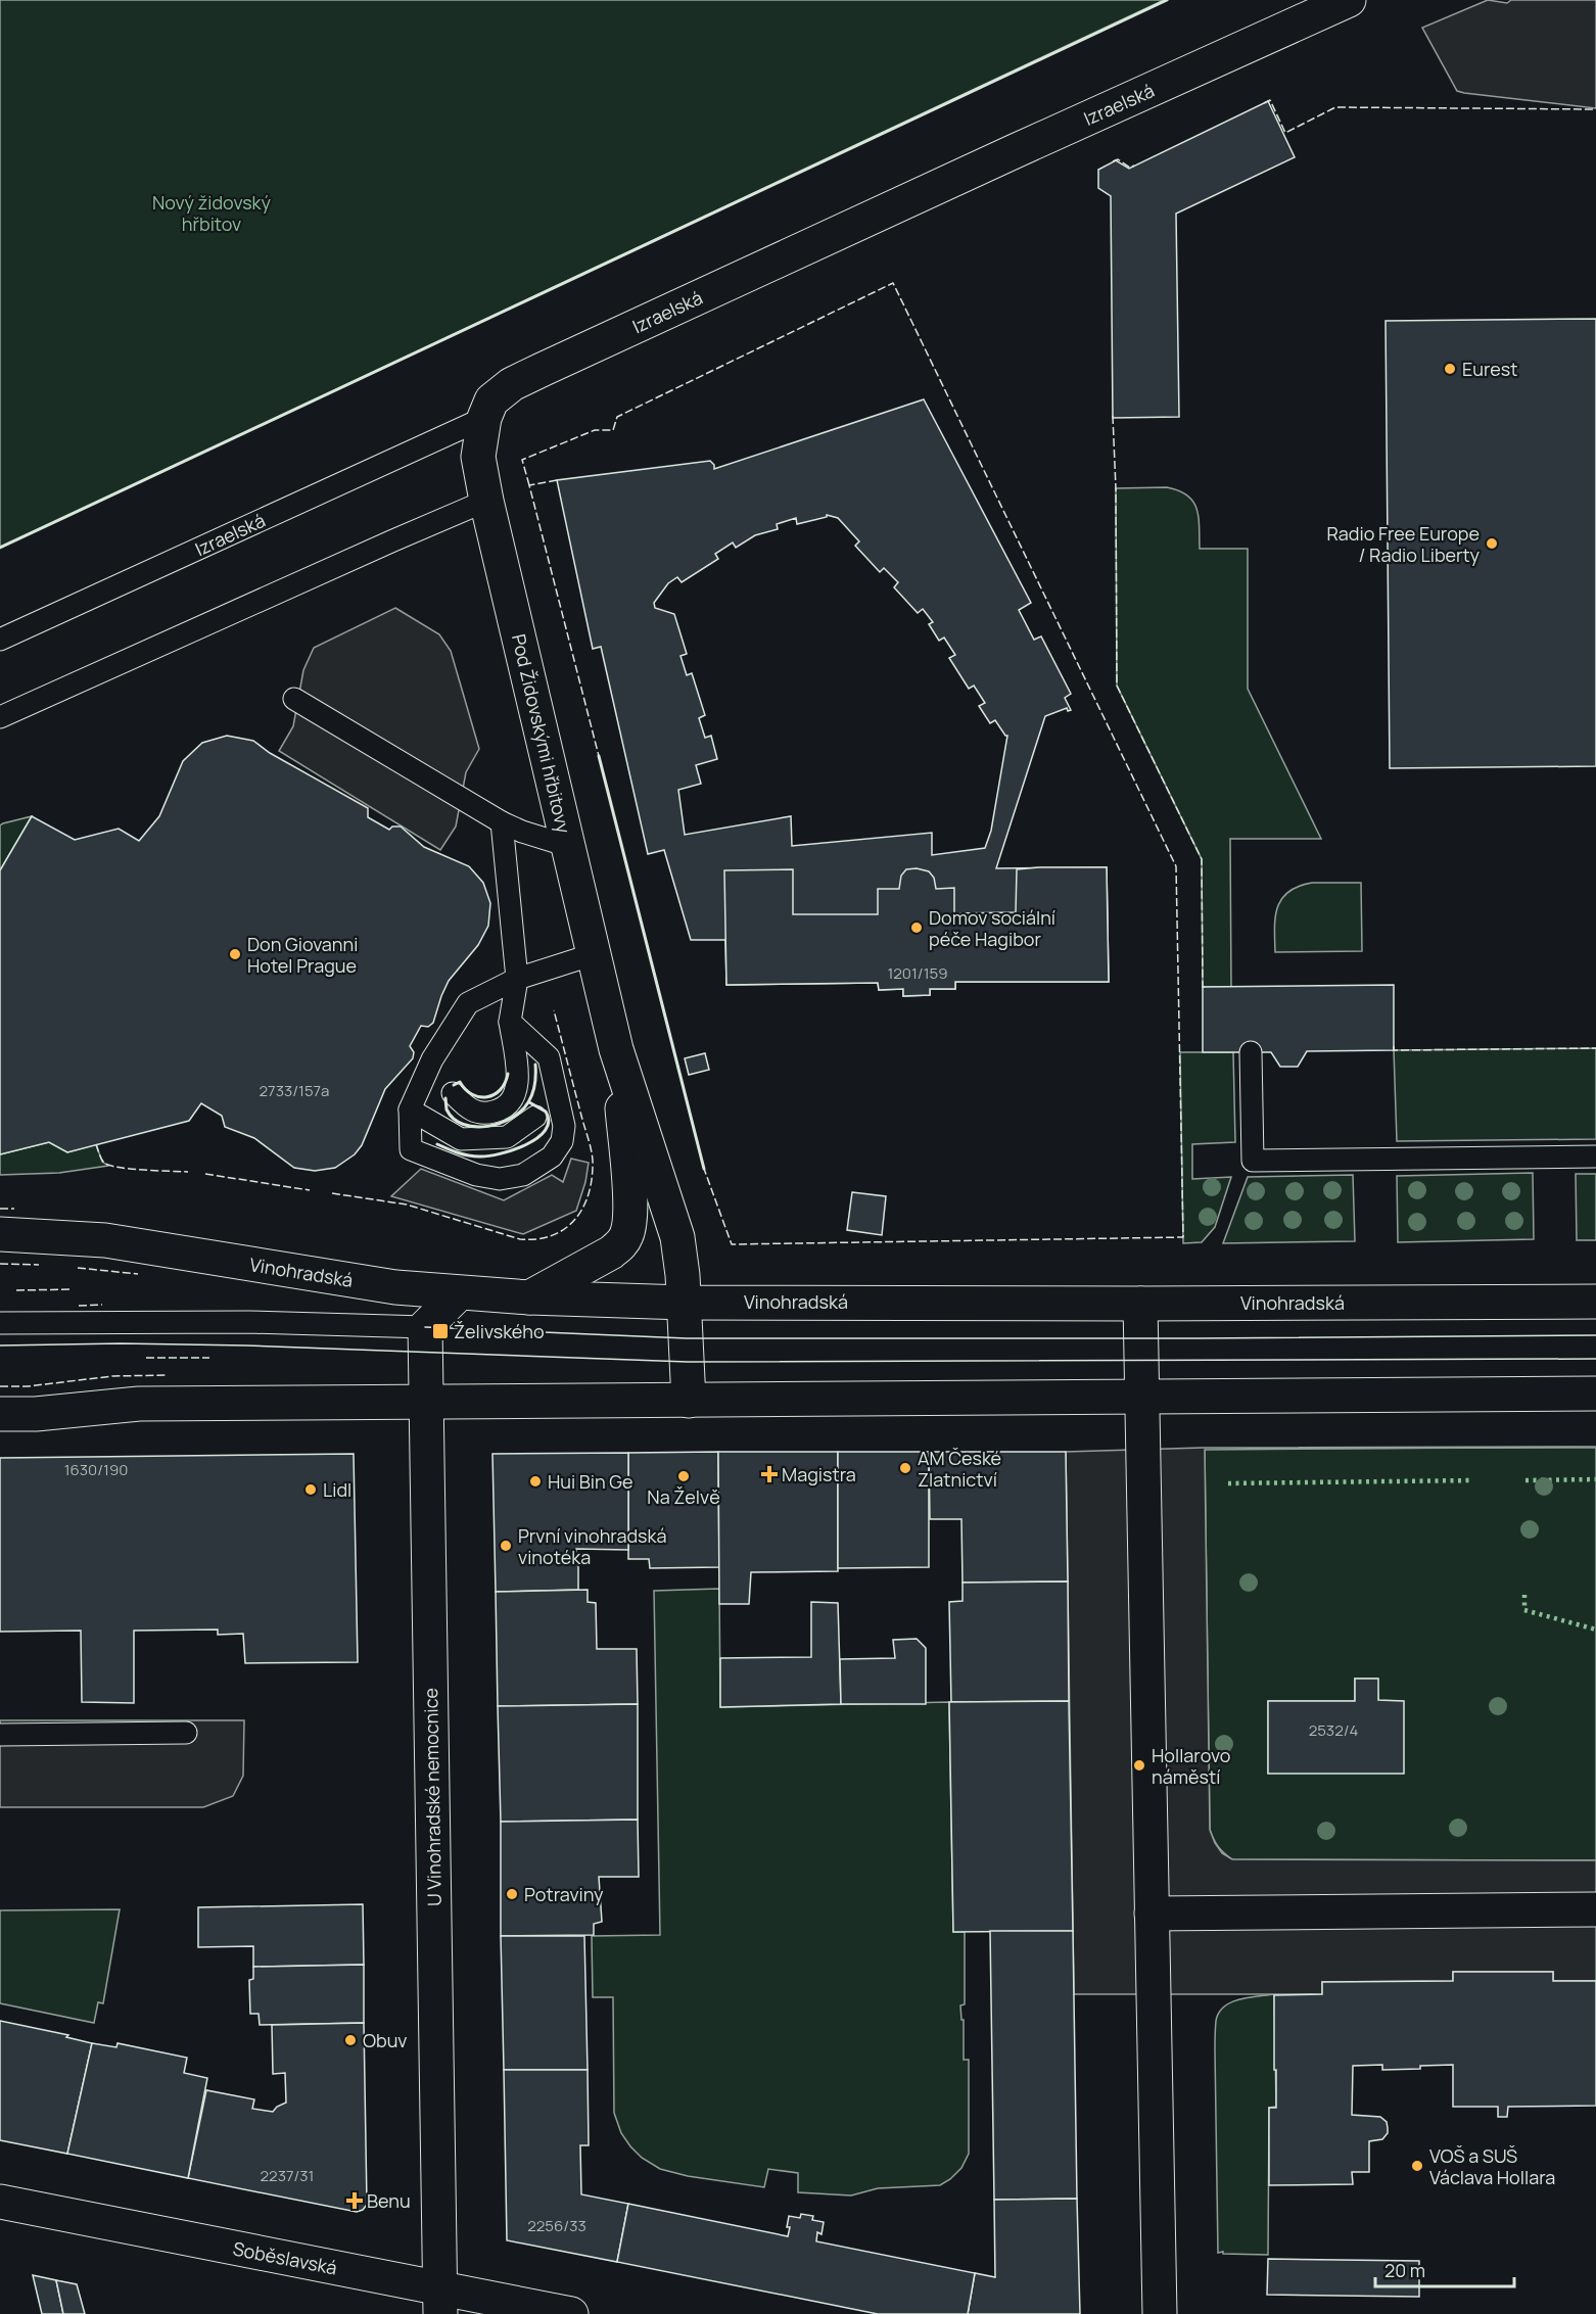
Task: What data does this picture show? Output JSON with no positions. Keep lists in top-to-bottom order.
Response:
{
  "streets": {
    "street": [
      "Izraelská",
      "Pod Židovskými hřbitovy",
      "Vinohradská",
      "U Vinohradské nemocnice",
      "Soběslavská"
    ]
  },
  "crossings": [
    ["Izraelská", "Pod Židovskými hřbitovy"],
    ["Pod Židovskými hřbitovy", "Vinohradská"],
    ["U Vinohradské nemocnice", "Soběslavská"]
  ],
  "parks": ["Nový židovský hřbitov"],
  "places": {
    "other": [
      "Eurest",
      "Radio Free Europe / Radio Liberty",
      "Domov sociální péče Hagibor",
      "Don Giovanni Hotel Prague",
      "AM České Zlatnictví",
      "Na Želvě",
      "Hui Bin Ge",
      "Lidl",
      "První vinohradská vinotéka",
      "Hollarovo náměstí",
      "Potraviny",
      "Obuv",
      "VOŠ a SUŠ Václava Hollara"
    ],
    "transit": ["Želivského"],
    "health": ["Magistra", "Benu"]
  },
  "house_numbers": [
    "1201/159",
    "2733/157a",
    "1630/190",
    "2532/4",
    "2237/31",
    "2256/33"
  ],
  "scale_bar": "20 m"
}
